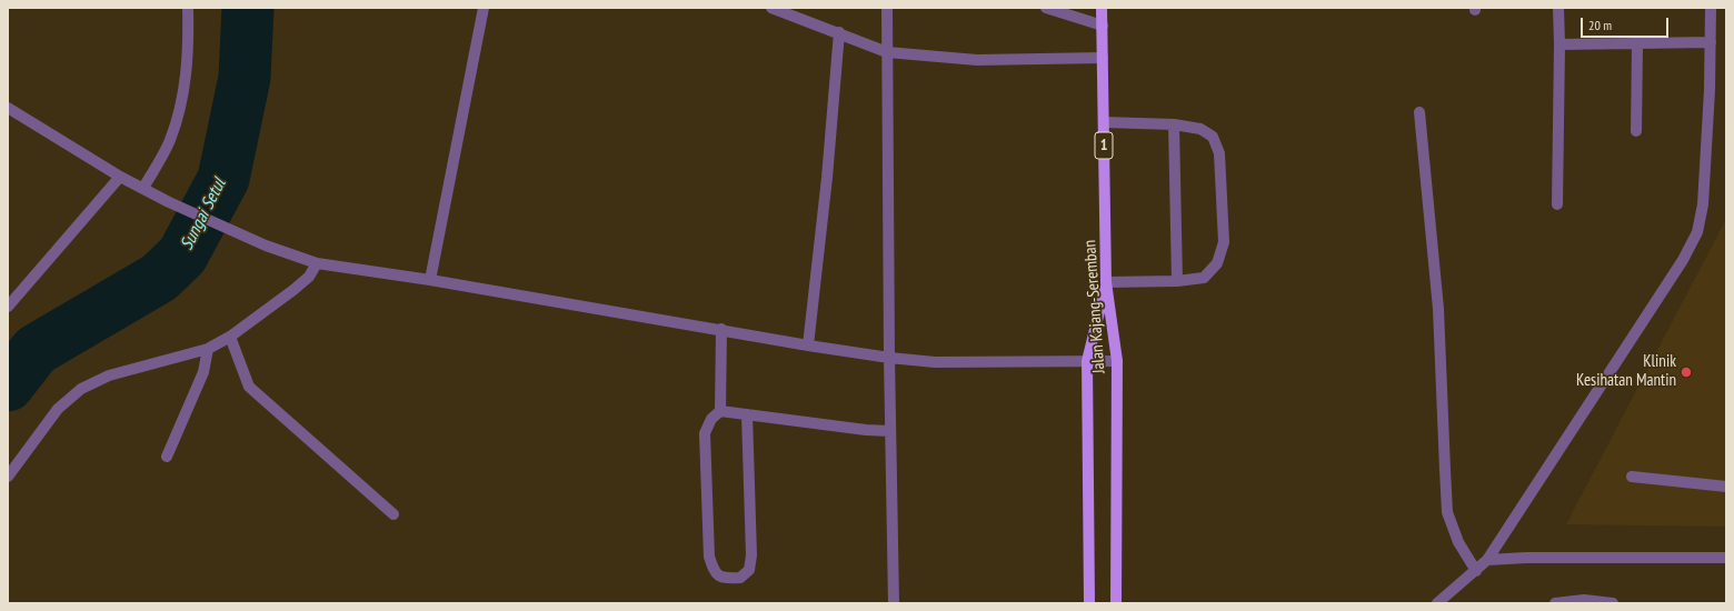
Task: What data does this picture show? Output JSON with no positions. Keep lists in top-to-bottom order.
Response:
{
  "streets": {
    "main road": ["1", "Jalan Kajang-Seremban"]
  },
  "water": ["Sungai Setul"],
  "places": ["Klinik Kesihatan Mantin"],
  "scale_bar": "20 m"
}
